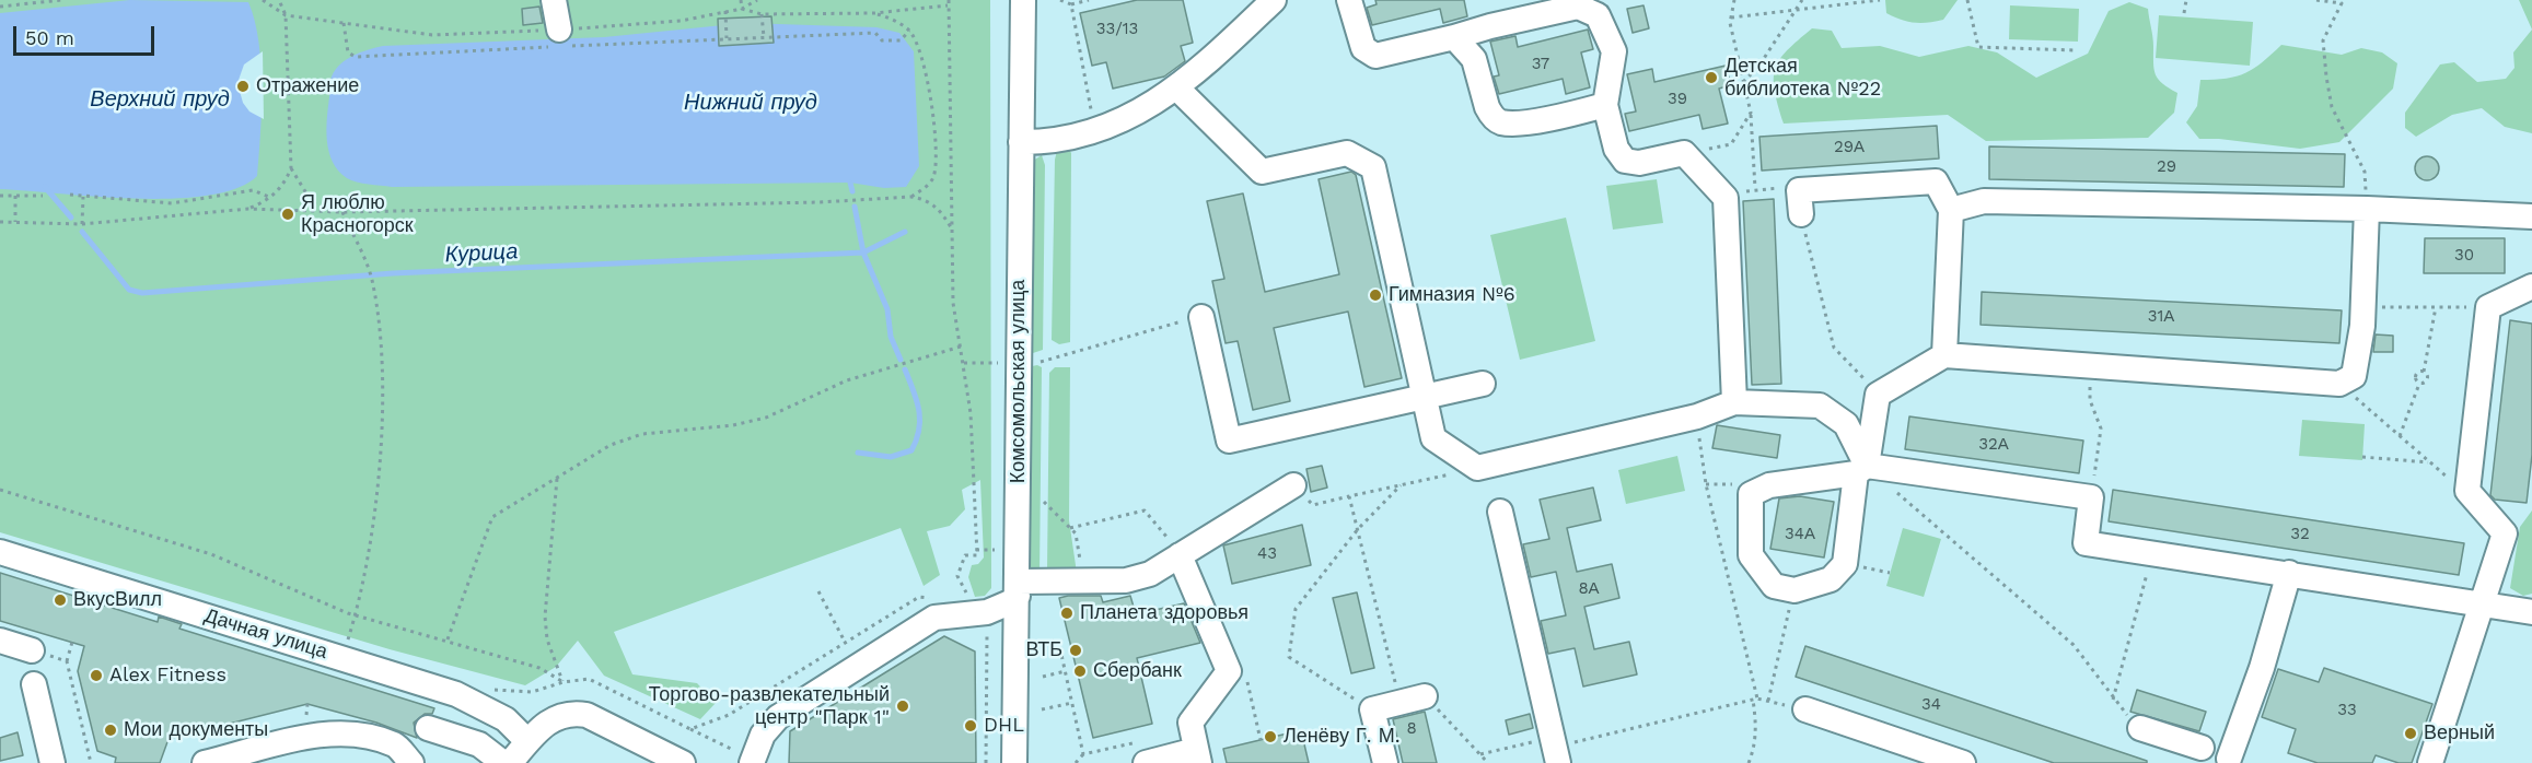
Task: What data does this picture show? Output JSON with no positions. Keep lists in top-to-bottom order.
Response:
{
  "streets": {
    "street": ["Комсомольская улица", "Дачная улица"]
  },
  "water": ["Верхний пруд", "Нижний пруд", "Курица"],
  "places": [
    "Детская библиотека №22",
    "Отражение",
    "Я люблю Красногорск",
    "Гимназия №6",
    "ВкусВилл",
    "Планета здоровья",
    "ВТБ",
    "Сбербанк",
    "Alex Fitness",
    "Торгово-развлекательный центр \"Парк 1\"",
    "DHL",
    "Мои документы",
    "Верный",
    "Ленёву Г. М."
  ],
  "house_numbers": [
    "33/13",
    "37",
    "39",
    "29А",
    "29",
    "30",
    "31А",
    "32А",
    "34А",
    "32",
    "43",
    "8А",
    "34",
    "33",
    "8"
  ],
  "scale_bar": "50 m"
}
